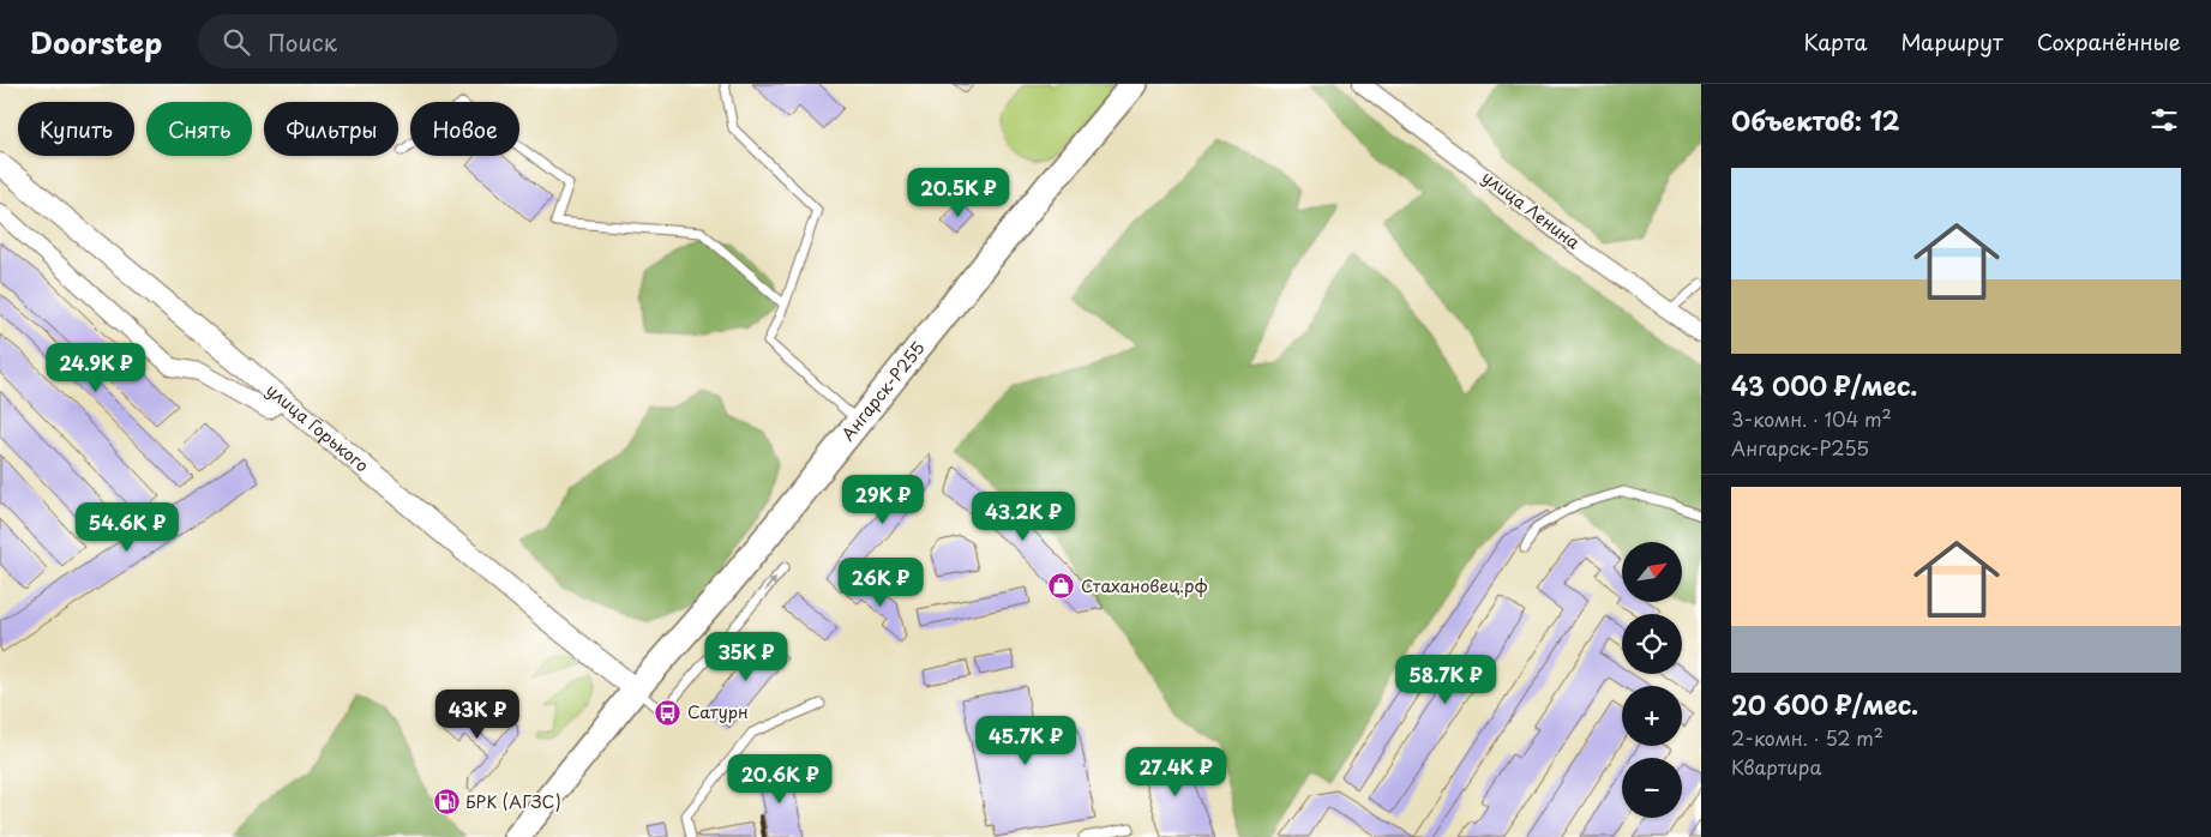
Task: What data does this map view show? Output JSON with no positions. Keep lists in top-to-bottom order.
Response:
{
  "streets": {
    "main road": ["Ангарск-Р255"],
    "street": ["улица Ленина", "улица Горького"]
  },
  "crossings": [
    ["Ангарск-Р255", "улица Горького"]
  ],
  "places": {
    "shop": ["Стахановец.рф"],
    "bus stop": ["Сатурн"],
    "fuel station": ["БРК (АГЗС)"]
  },
  "north": "top right",
  "page": {
    "header": "Doorstep",
    "search": "Поиск",
    "nav": ["Карта", "Маршрут", "Сохранённые"],
    "heading": "Объектов: 12",
    "chip": [
      "Купить",
      "Снять",
      "Фильтры",
      "Новое"
    ],
    "list": [
      {
        "name": "43 000 ₽/мес.",
        "note": "3-комн. · 104 m² · Ангарск-Р255"
      },
      {
        "name": "20 600 ₽/мес.",
        "note": "2-комн. · 52 m² · Квартира"
      }
    ],
    "price": [
      "20.5K ₽",
      "24.9K ₽",
      "29K ₽",
      "43.2K ₽",
      "54.6K ₽",
      "26K ₽",
      "35K ₽",
      "58.7K ₽",
      "43K ₽",
      "45.7K ₽",
      "27.4K ₽",
      "20.6K ₽"
    ],
    "map_buttons": ["+", "−"]
  }
}
